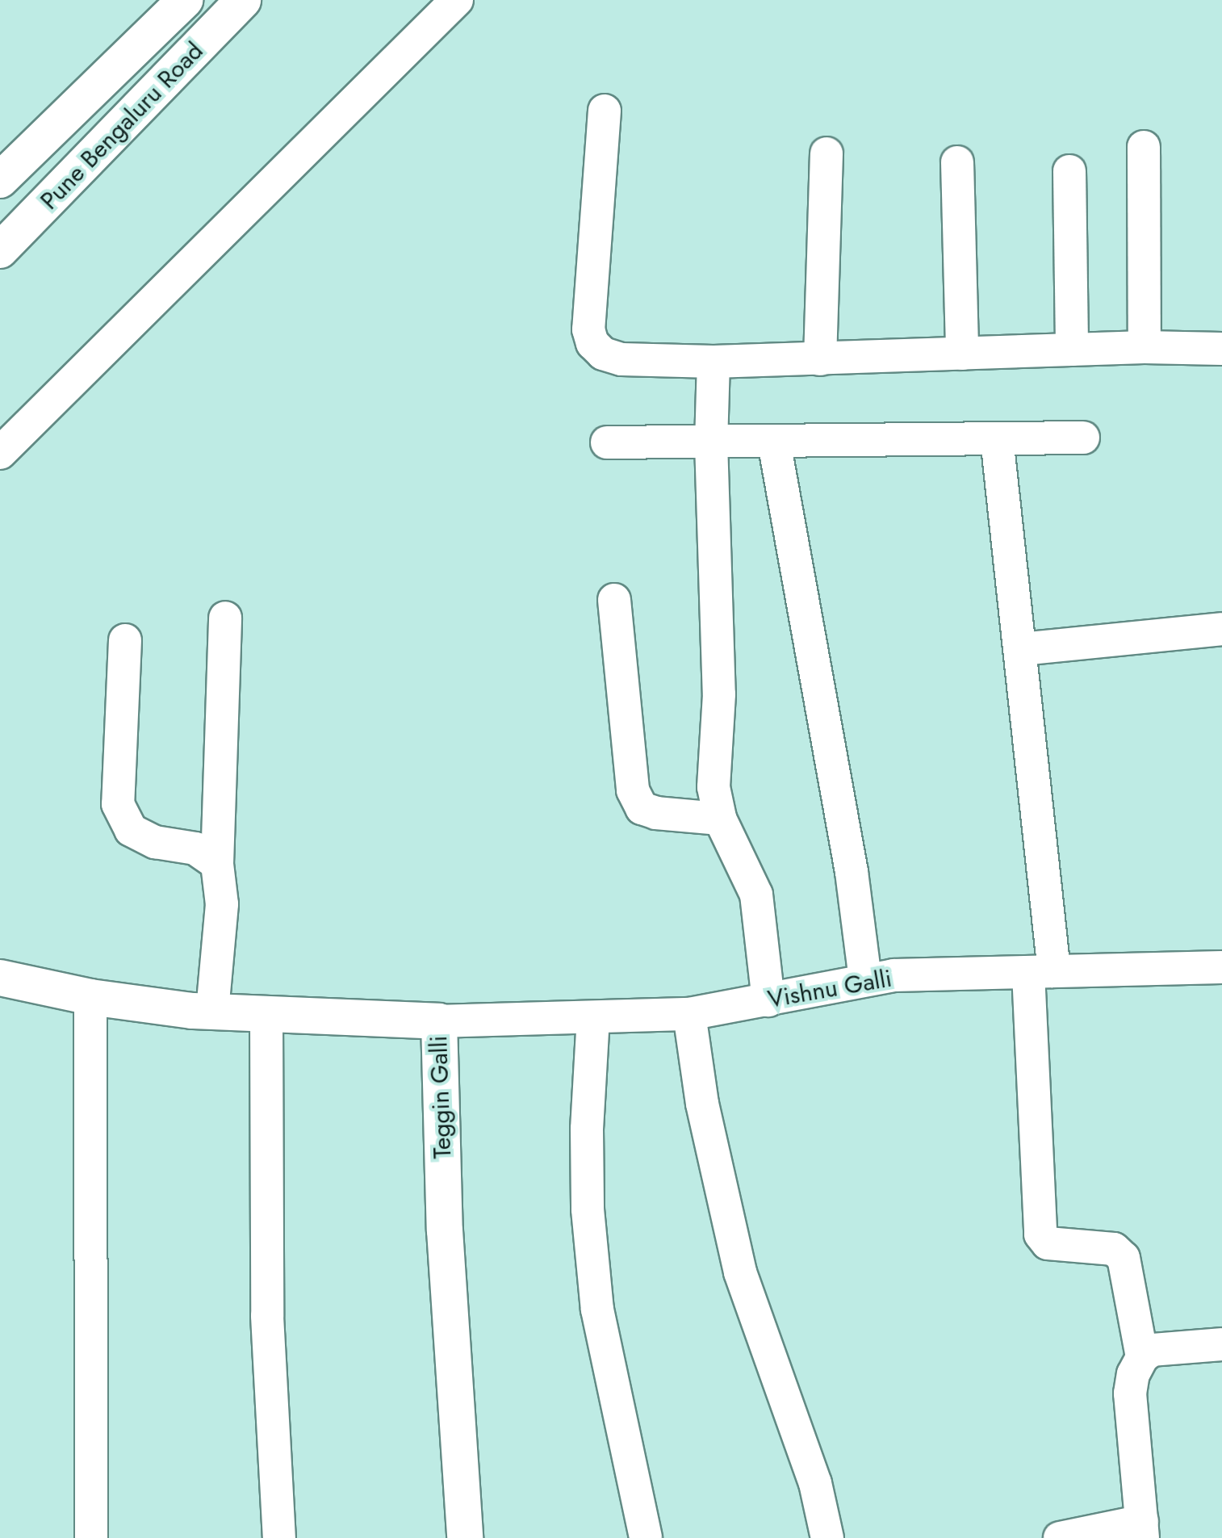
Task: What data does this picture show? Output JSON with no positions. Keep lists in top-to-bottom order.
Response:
{
  "streets": {
    "street": ["Pune Bengaluru Road", "Vishnu Galli", "Teggin Galli"]
  },
  "crossings": [
    ["Vishnu Galli", "Teggin Galli"]
  ]
}
